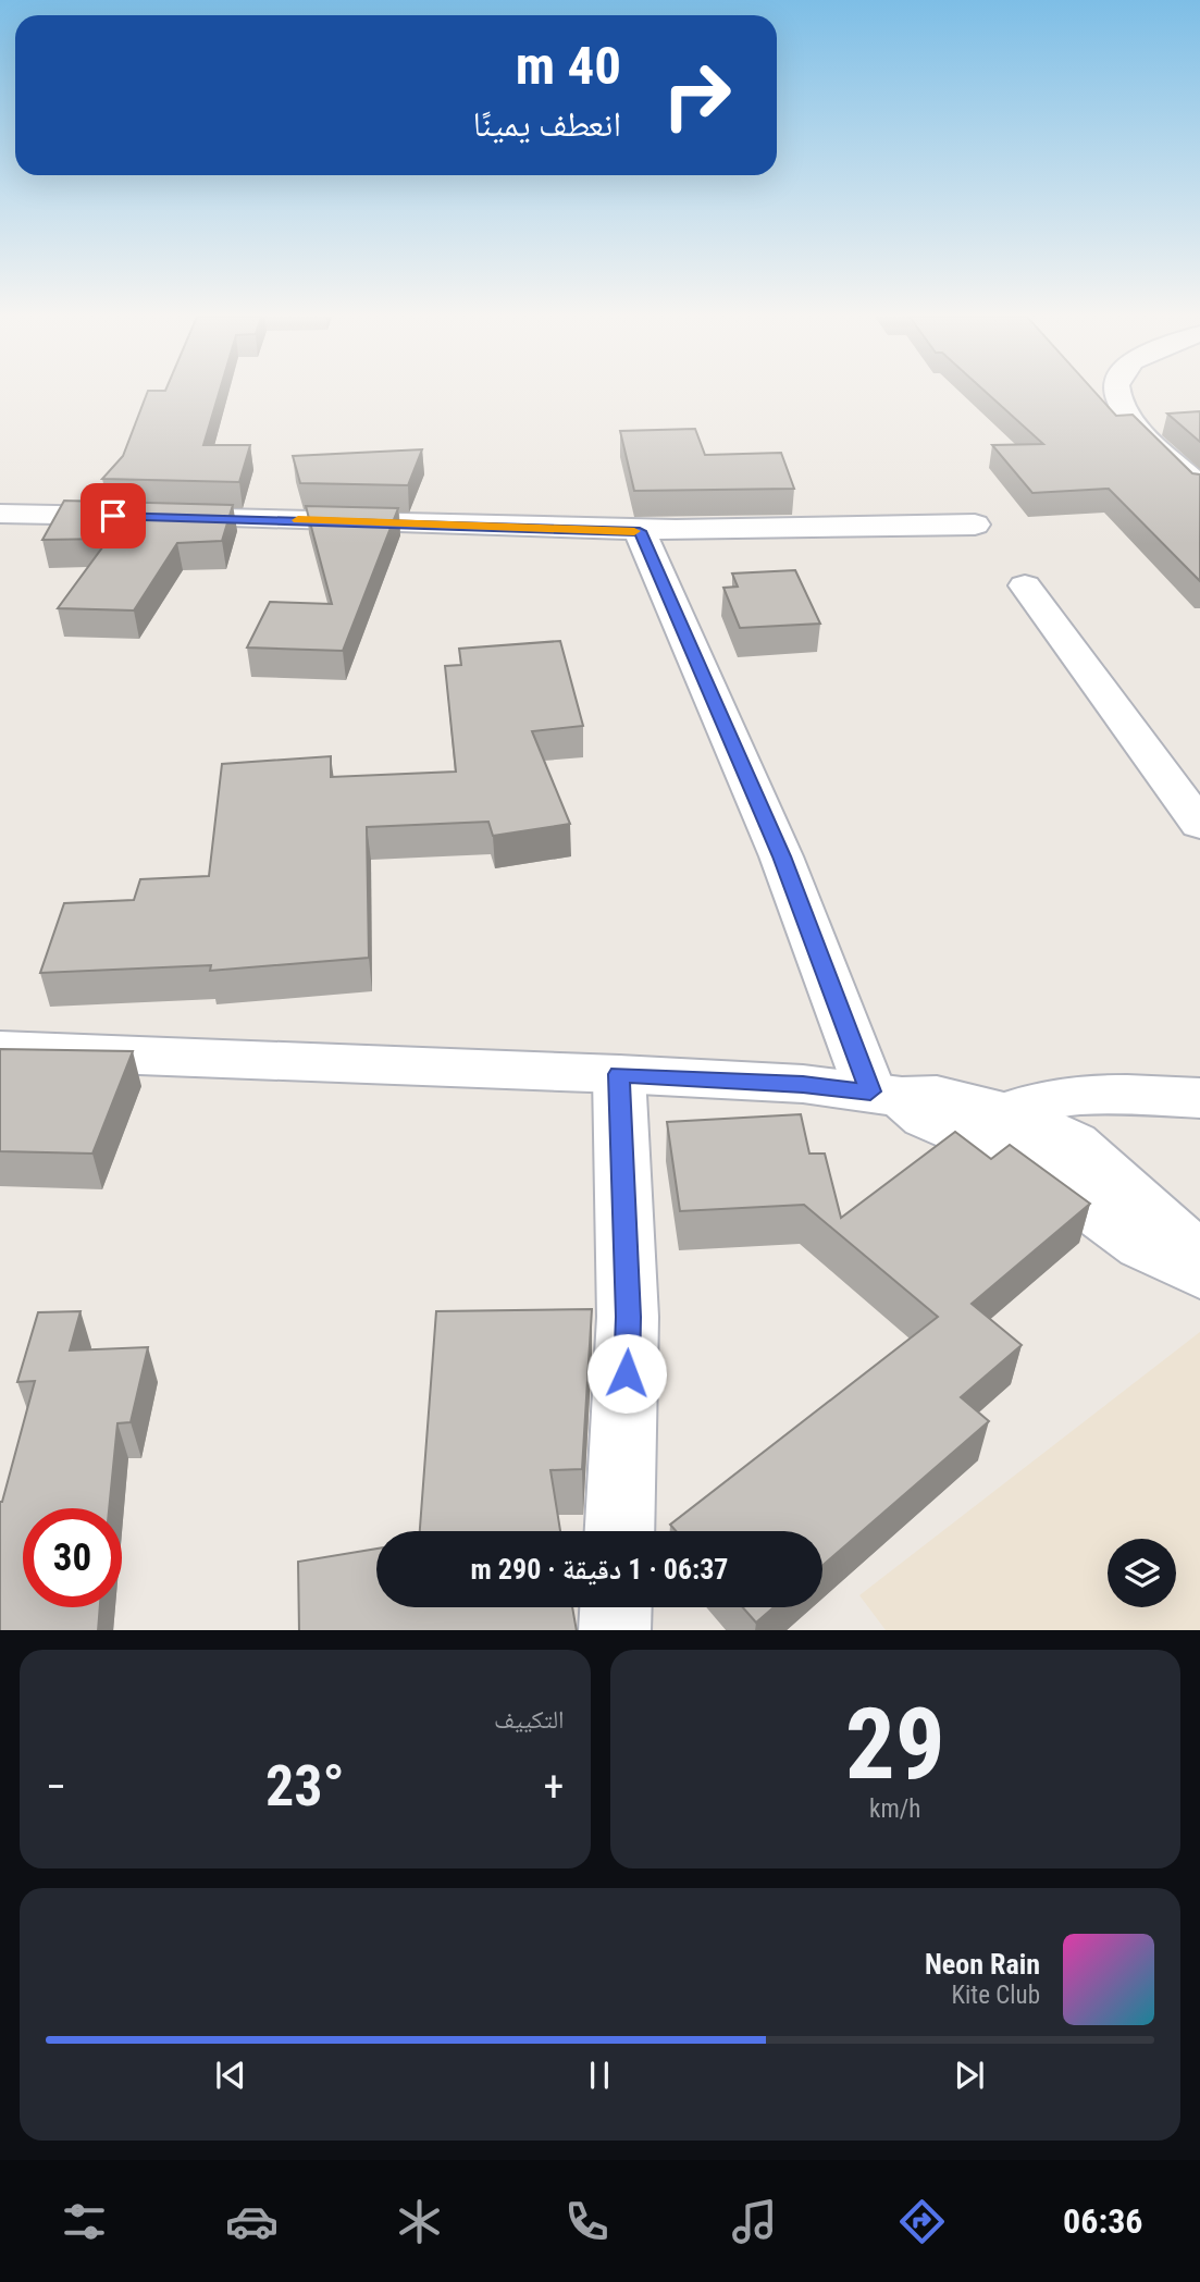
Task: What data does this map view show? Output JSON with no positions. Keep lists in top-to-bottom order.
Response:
{
  "page": {
    "turn": ["40 m", "انعطف يمينًا"],
    "limit": "30",
    "trip": "06:37 · 1 دقيقة · 290 m",
    "tile": [
      ["29", "km/h"],
      "التكييف"
    ],
    "heat": ["−", "23°", "+"],
    "song": ["Neon Rain", "Kite Club"],
    "tabs": "06:36"
  }
}
